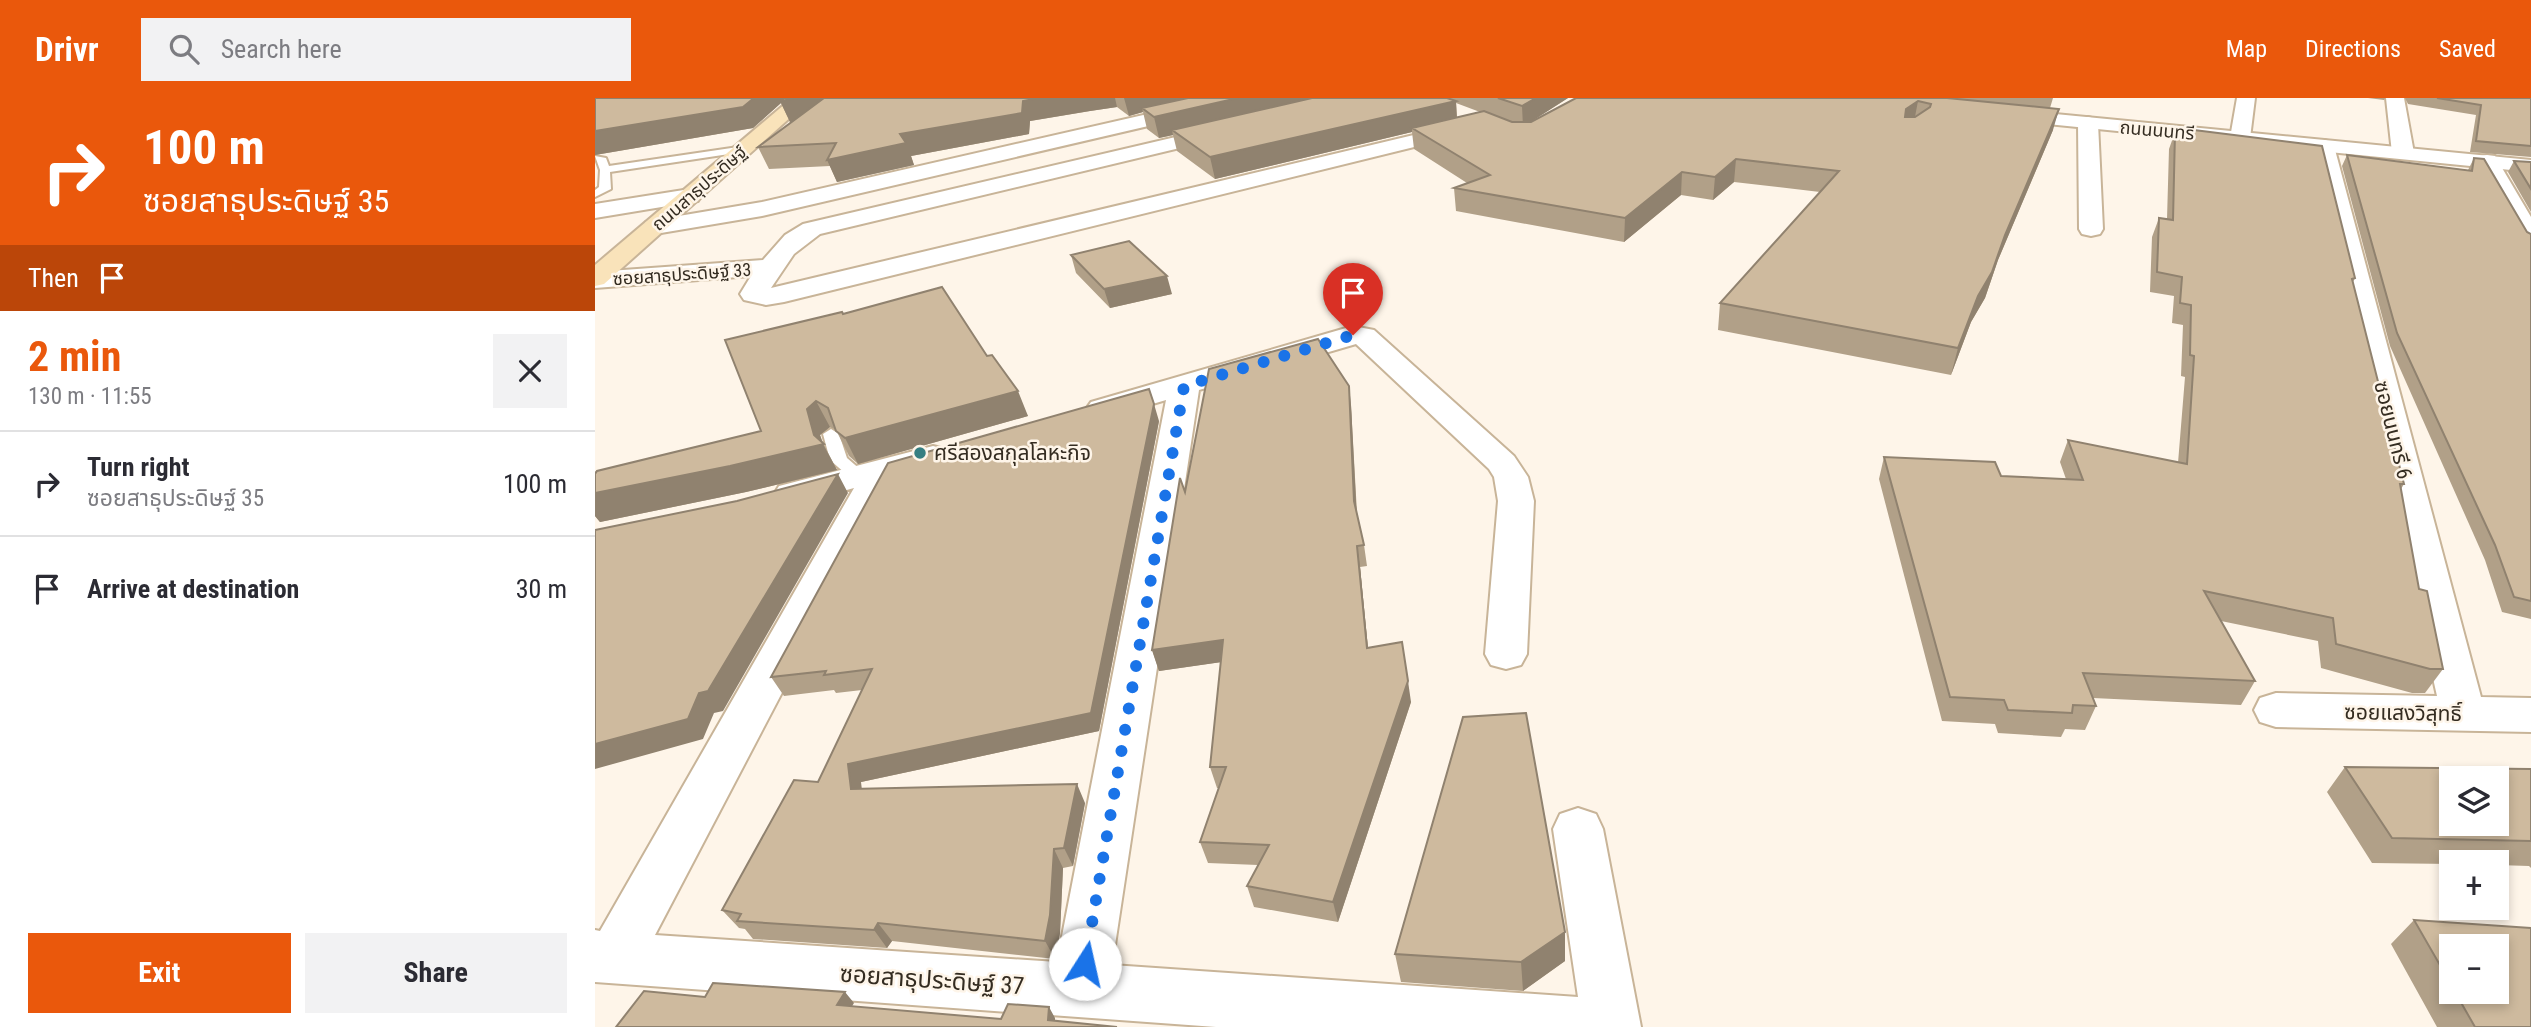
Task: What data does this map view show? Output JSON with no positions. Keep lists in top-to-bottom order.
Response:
{
  "streets": {
    "main road": ["ถนนสาธุประดิษฐ์"],
    "street": [
      "ถนนนนทรี",
      "ซอยสาธุประดิษฐ์ 33",
      "ซอยนนทรี 6",
      "ซอยแสงวิสุทธิ์",
      "ซอยสาธุประดิษฐ์ 37"
    ]
  },
  "crossings": [
    ["ถนนนนทรี", "ซอยนนทรี 6"],
    ["ถนนสาธุประดิษฐ์", "ซอยสาธุประดิษฐ์ 33"],
    ["ซอยนนทรี 6", "ซอยแสงวิสุทธิ์"]
  ],
  "places": ["ศรีสองสกุลโลหะกิจ"],
  "page": {
    "header": "Drivr",
    "search": "Search here",
    "nav": ["Map", "Directions", "Saved"],
    "turn": ["100 m", "ซอยสาธุประดิษฐ์ 35"],
    "then": "Then",
    "heading": ["2 min", "130 m · 11:55"],
    "list": [
      {
        "name": "Turn right",
        "note": "ซอยสาธุประดิษฐ์ 35",
        "value": "100 m"
      },
      {
        "name": "Arrive at destination",
        "value": "30 m"
      }
    ],
    "map_buttons": ["+", "−"],
    "buttons": ["Exit", "Share"]
  }
}
